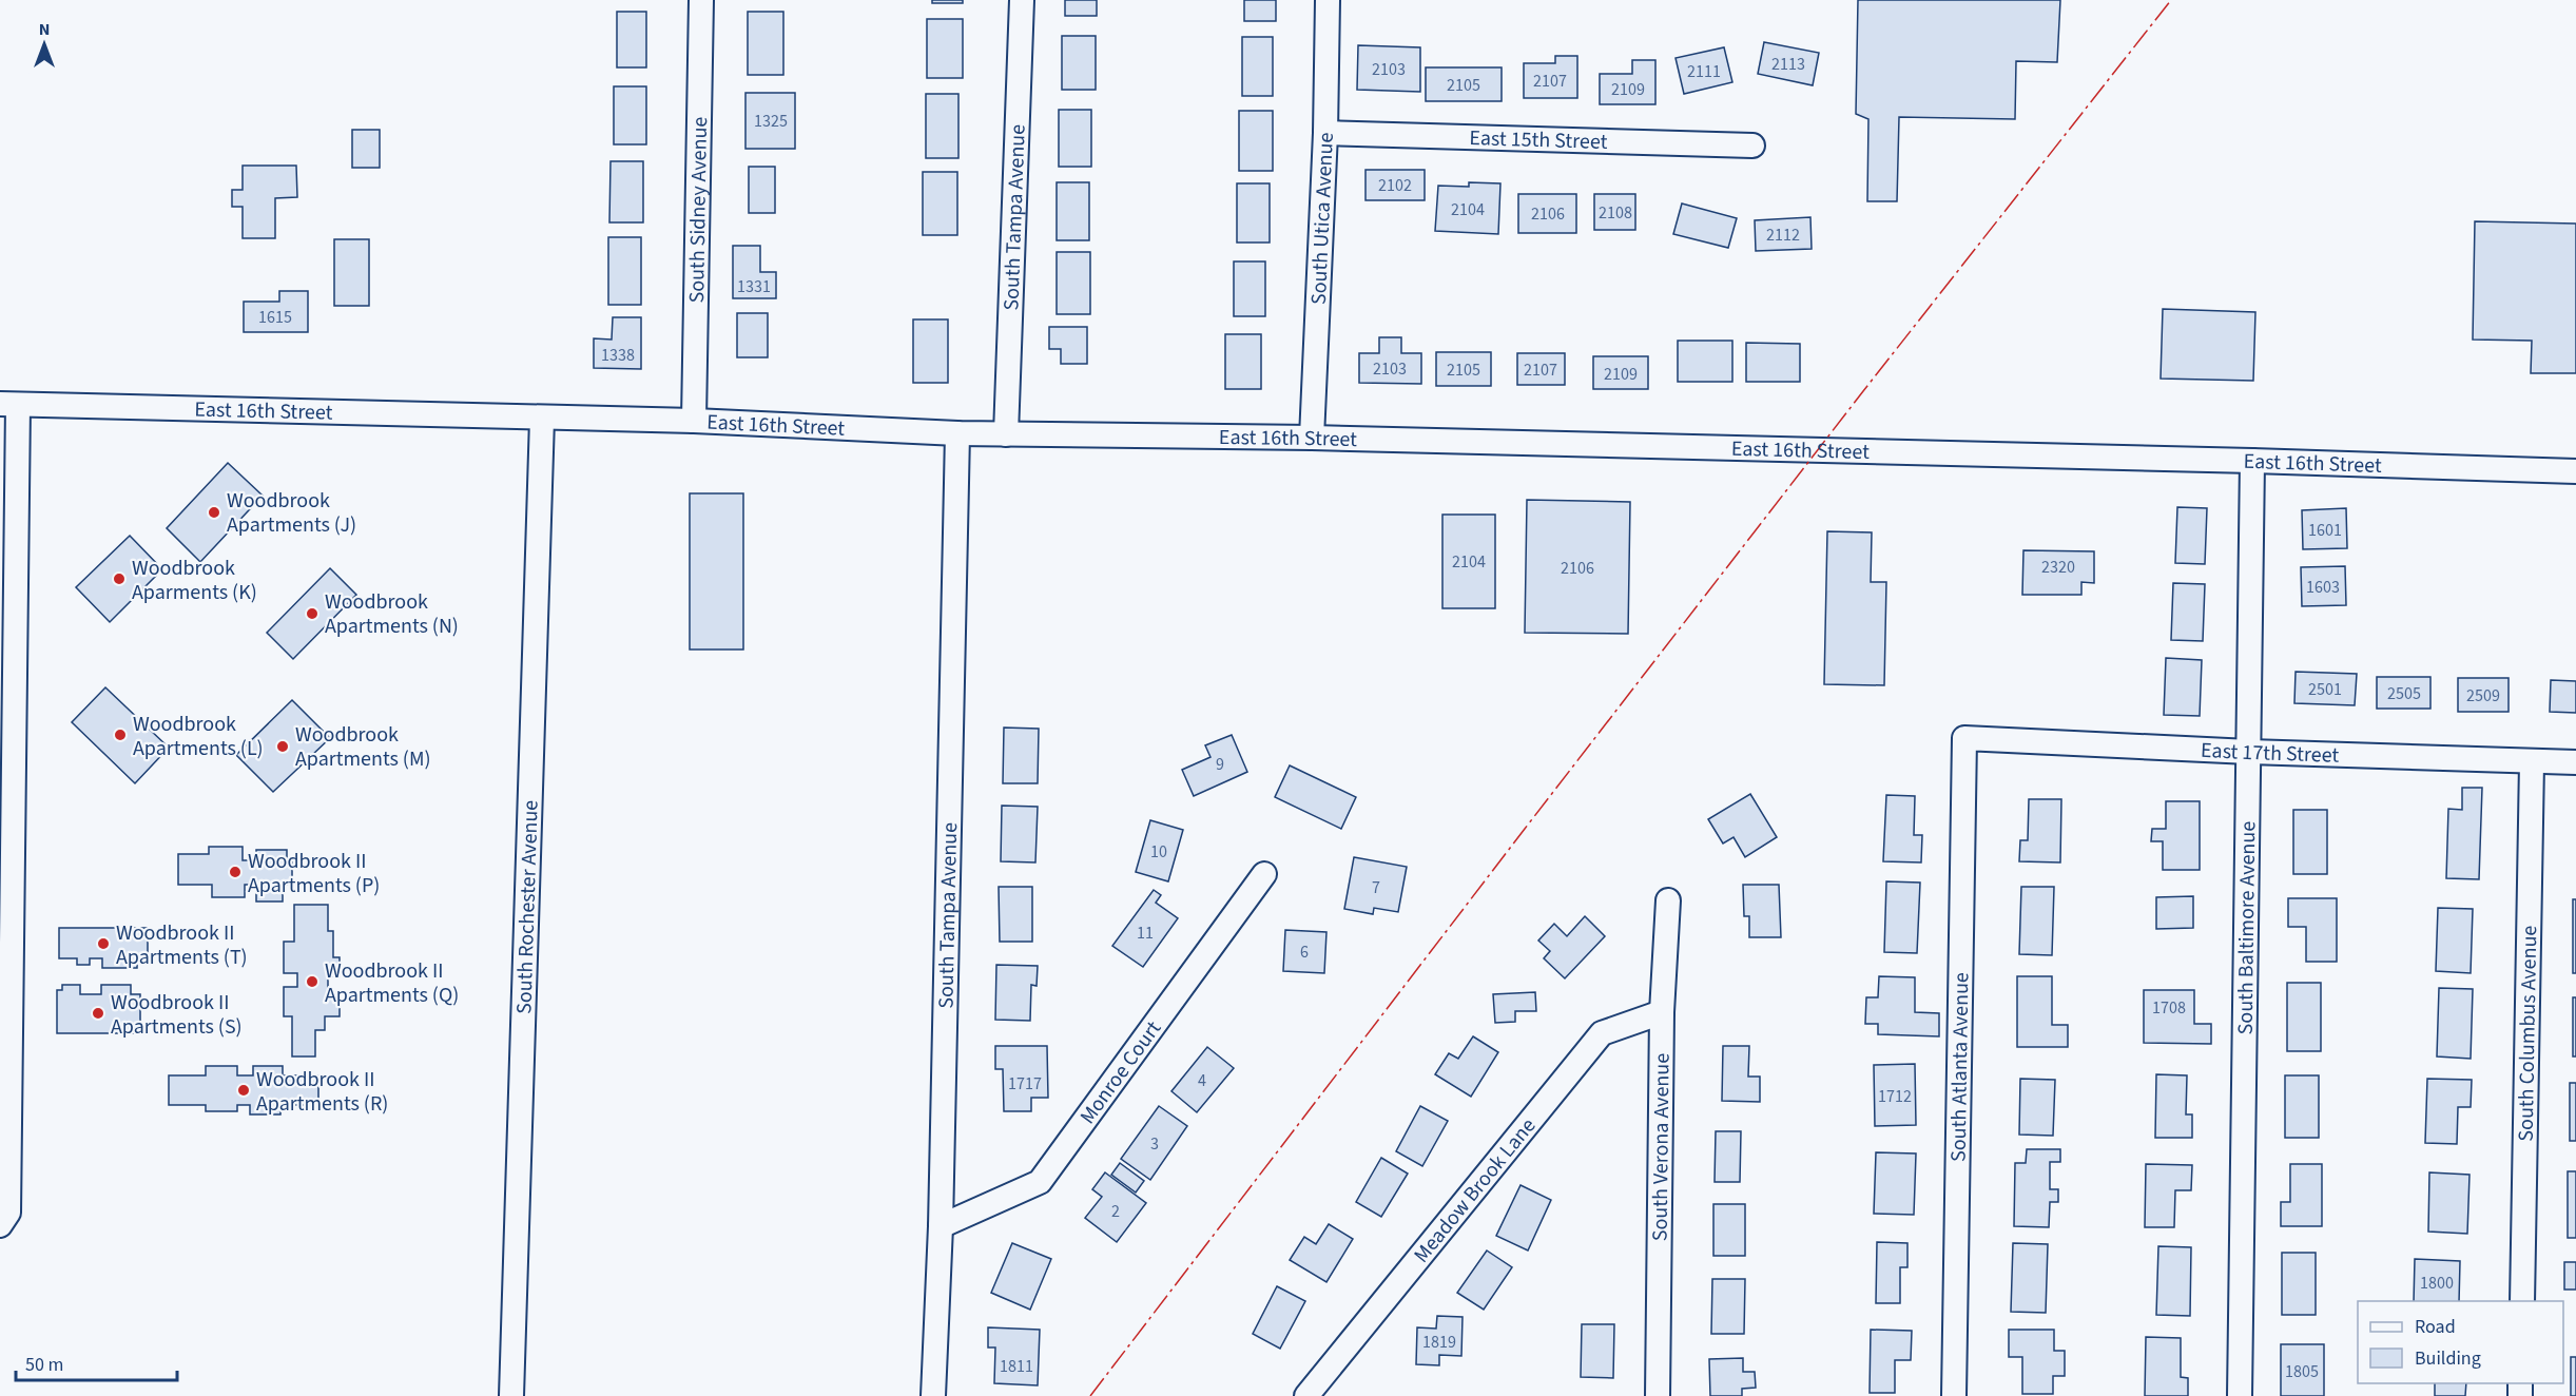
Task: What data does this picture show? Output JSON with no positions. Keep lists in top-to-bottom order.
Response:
{
  "streets": {
    "street": [
      "East 15th Street",
      "South Sidney Avenue",
      "South Tampa Avenue",
      "South Utica Avenue",
      "East 16th Street",
      "East 17th Street",
      "South Rochester Avenue",
      "South Baltimore Avenue",
      "South Columbus Avenue",
      "South Atlanta Avenue",
      "Monroe Court",
      "South Verona Avenue",
      "Meadow Brook Lane"
    ]
  },
  "crossings": [
    ["East 15th Street", "South Utica Avenue"],
    ["South Sidney Avenue", "East 16th Street"],
    ["South Tampa Avenue", "East 16th Street"],
    ["South Tampa Avenue", "Monroe Court"],
    ["South Utica Avenue", "East 16th Street"],
    ["East 16th Street", "South Rochester Avenue"],
    ["East 16th Street", "South Baltimore Avenue"],
    ["East 17th Street", "South Baltimore Avenue"],
    ["East 17th Street", "South Columbus Avenue"],
    ["East 17th Street", "South Atlanta Avenue"],
    ["South Verona Avenue", "Meadow Brook Lane"]
  ],
  "places": [
    "Woodbrook Apartments (J)",
    "Woodbrook Aparments (K)",
    "Woodbrook Apartments (N)",
    "Woodbrook Apartments (L)",
    "Woodbrook Apartments (M)",
    "Woodbrook II Apartments (P)",
    "Woodbrook II Apartments (T)",
    "Woodbrook II Apartments (Q)",
    "Woodbrook II Apartments (S)",
    "Woodbrook II Apartments (R)"
  ],
  "house_numbers": [
    "2113",
    "2103",
    "2111",
    "2107",
    "2105",
    "2109",
    "1325",
    "2102",
    "2104",
    "2108",
    "2106",
    "2112",
    "1331",
    "1615",
    "1338",
    "2103",
    "2105",
    "2107",
    "2109",
    "1601",
    "2104",
    "2320",
    "2106",
    "1603",
    "2501",
    "2505",
    "2509",
    "9",
    "10",
    "7",
    "11",
    "6",
    "1708",
    "4",
    "1717",
    "1712",
    "3",
    "2",
    "1800",
    "1819",
    "1811",
    "1805"
  ],
  "legend": ["Road", "Building"],
  "scale_bar": "50 m",
  "north": "top"
}
